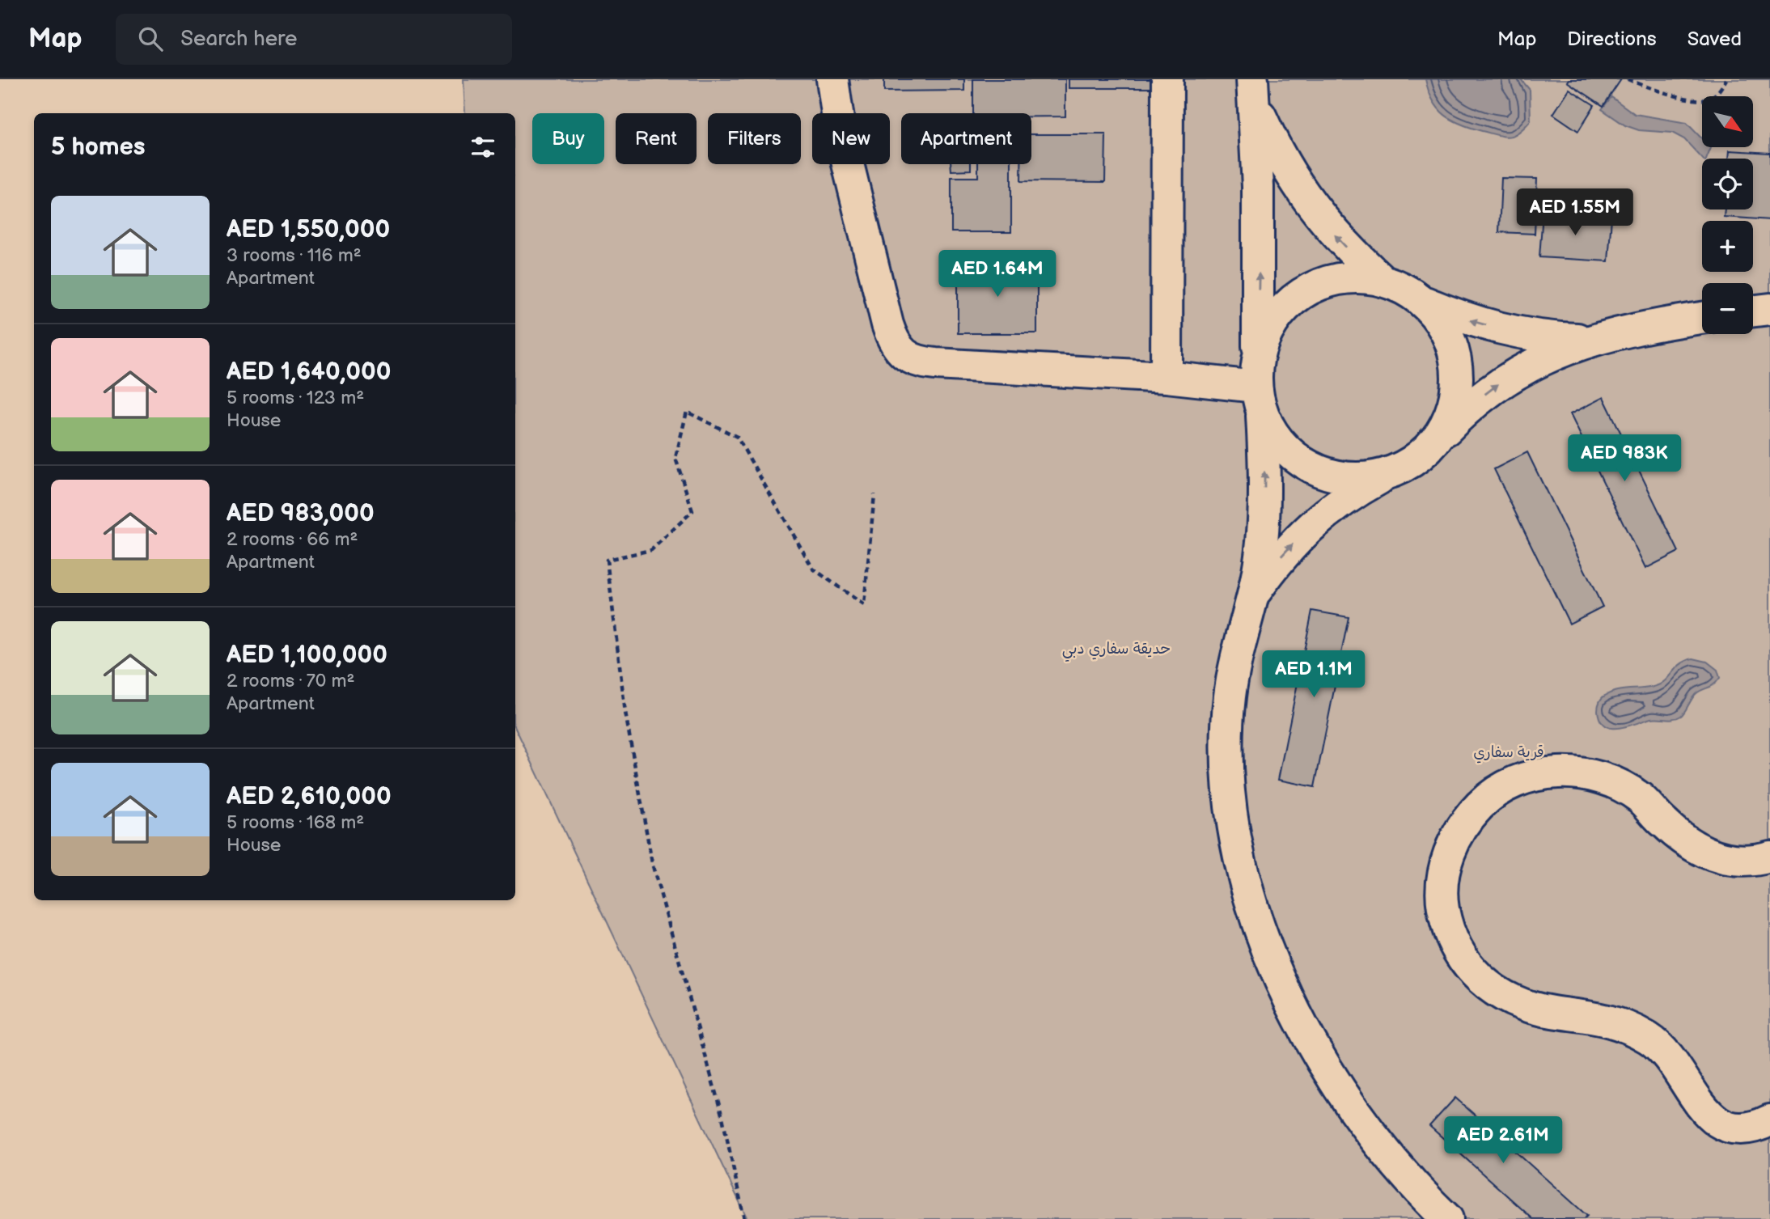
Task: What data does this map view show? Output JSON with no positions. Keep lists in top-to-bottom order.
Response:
{
  "parks": ["حديقة سفاري دبي", "قرية سفاري"],
  "north": "bottom right",
  "page": {
    "header": "Map",
    "search": "Search here",
    "nav": ["Map", "Directions", "Saved"],
    "map_buttons": ["+", "−"],
    "chip": [
      "Buy",
      "Rent",
      "Filters",
      "New",
      "Apartment"
    ],
    "heading": "5 homes",
    "list": [
      {
        "name": "AED 1,550,000",
        "note": "3 rooms · 116 m² · Apartment"
      },
      {
        "name": "AED 1,640,000",
        "note": "5 rooms · 123 m² · House"
      },
      {
        "name": "AED 983,000",
        "note": "2 rooms · 66 m² · Apartment"
      },
      {
        "name": "AED 1,100,000",
        "note": "2 rooms · 70 m² · Apartment"
      },
      {
        "name": "AED 2,610,000",
        "note": "5 rooms · 168 m² · House"
      }
    ],
    "price": [
      "AED 1.55M",
      "AED 1.64M",
      "AED 983K",
      "AED 1.1M",
      "AED 2.61M"
    ]
  }
}
